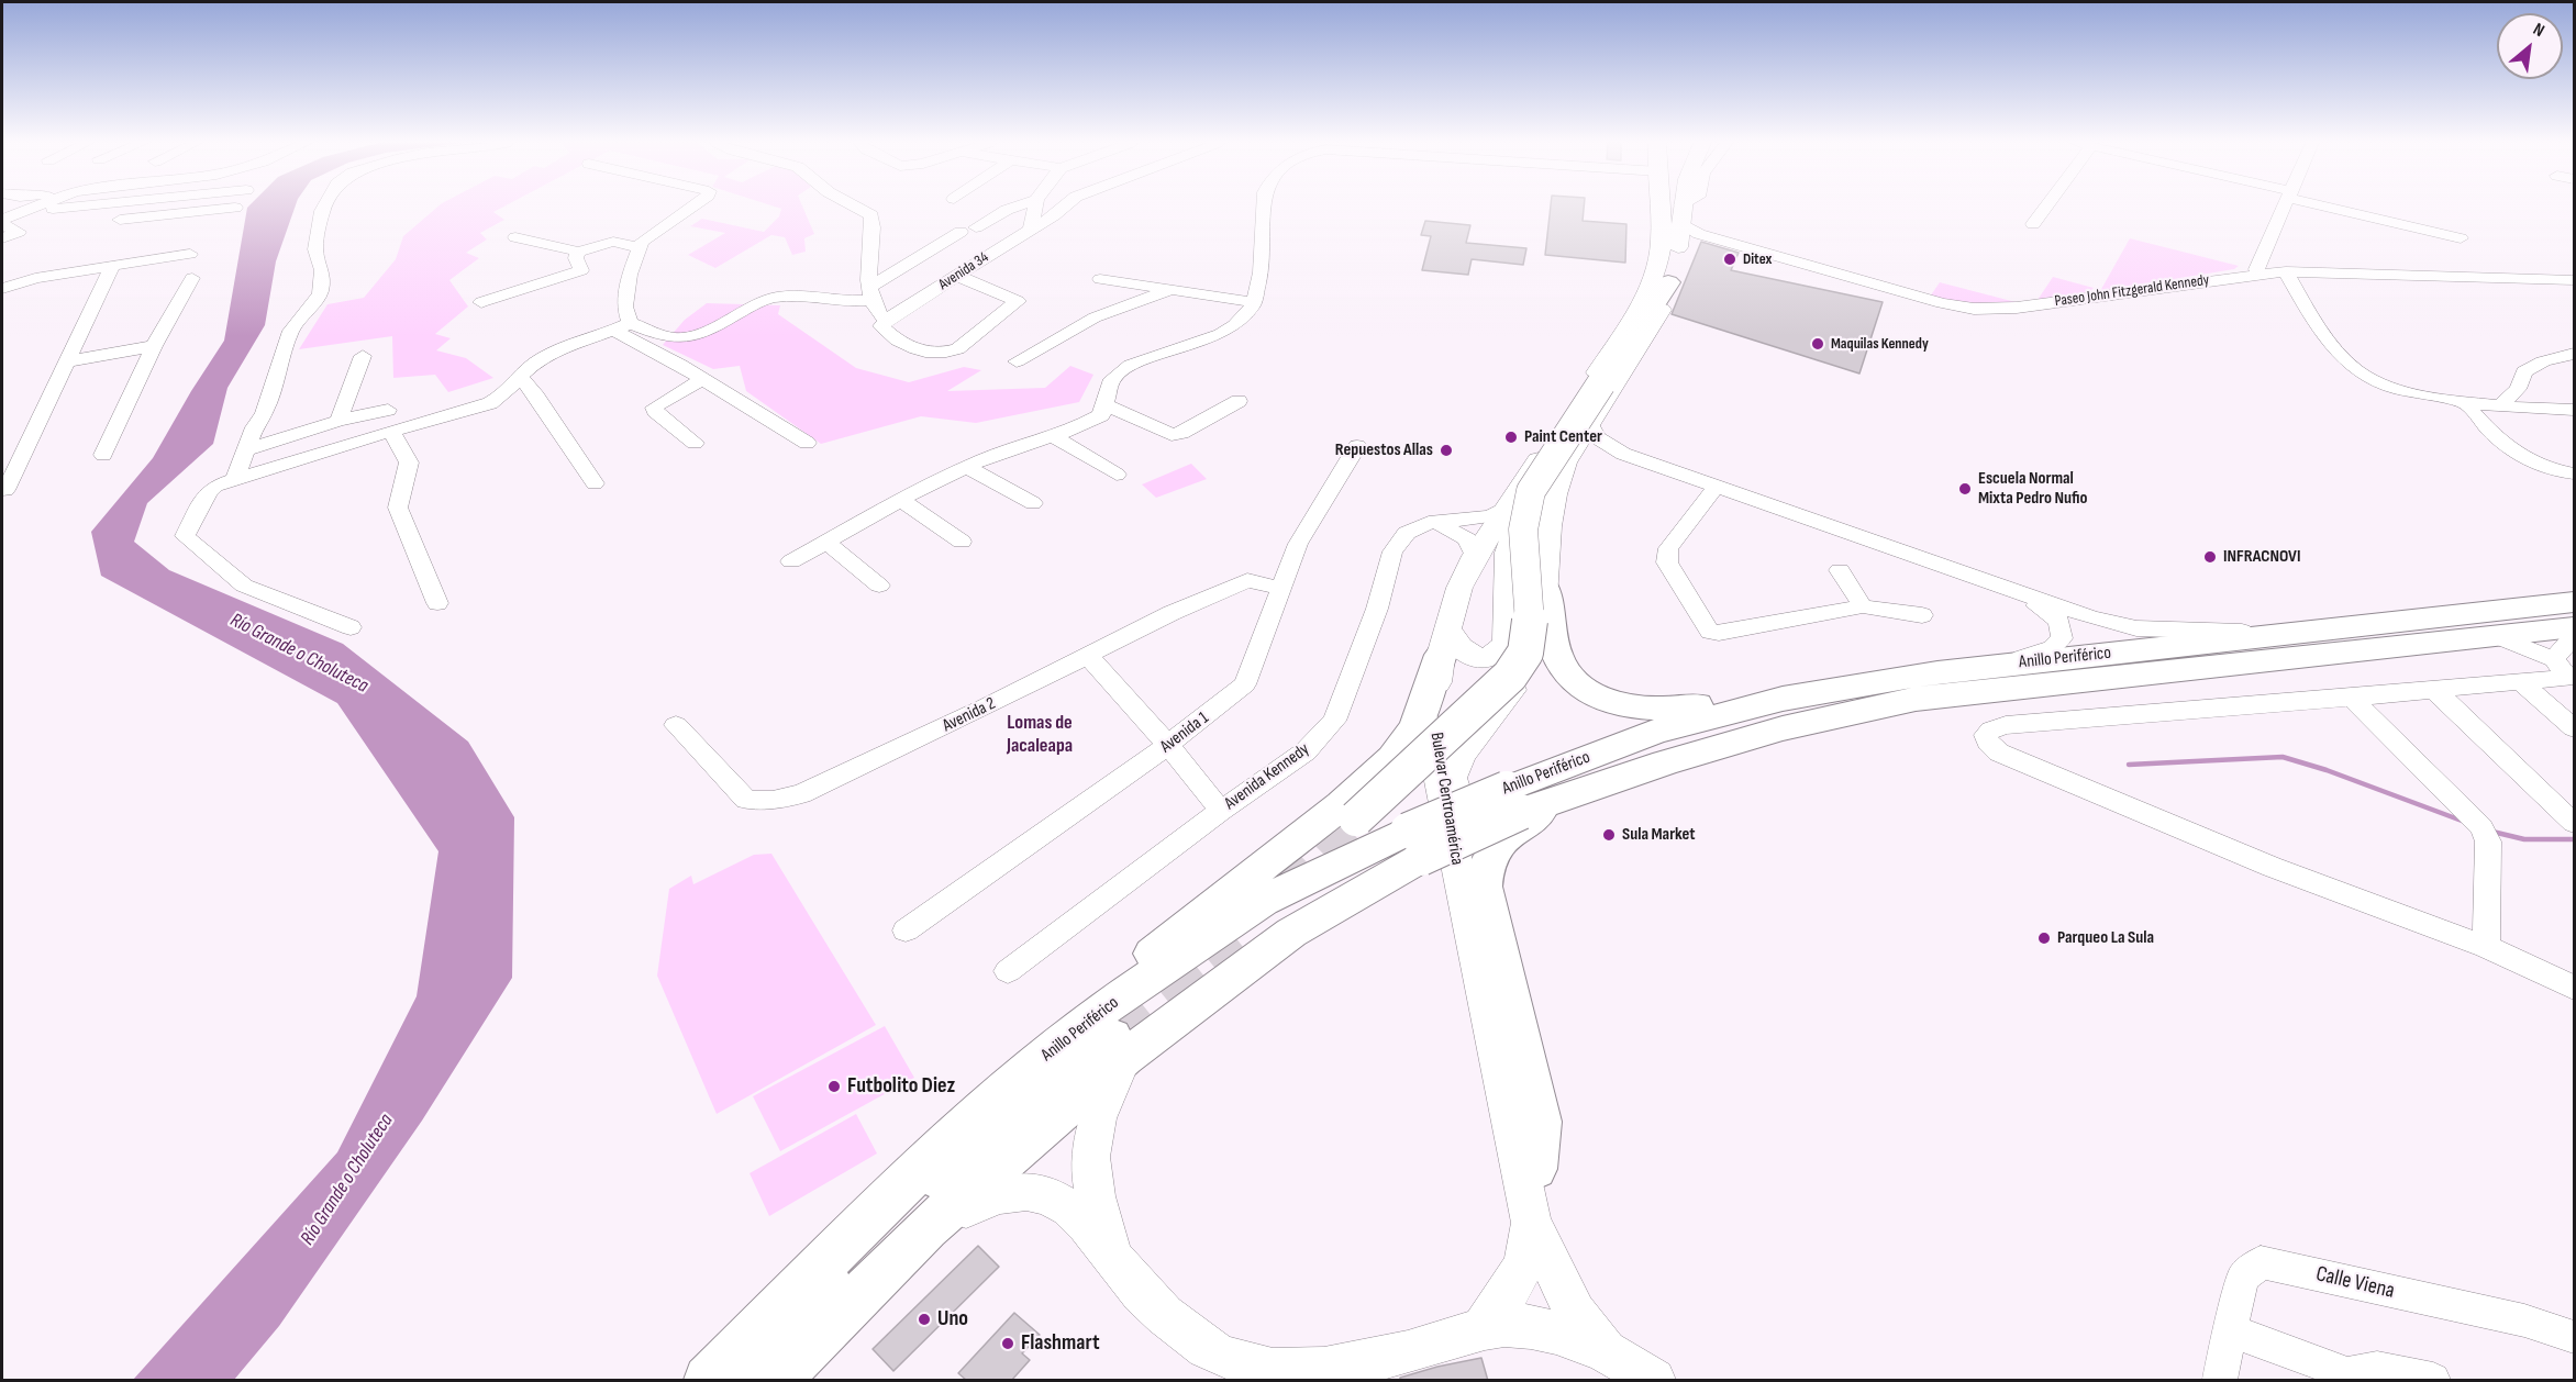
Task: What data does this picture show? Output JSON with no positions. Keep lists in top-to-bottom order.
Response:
{
  "streets": {
    "highway": ["Anillo Periférico"],
    "main road": ["Bulevar Centroamérica"],
    "street": [
      "Avenida 34",
      "Paseo John Fitzgerald Kennedy",
      "Avenida 2",
      "Avenida 1",
      "Avenida Kennedy",
      "Calle Viena"
    ]
  },
  "crossings": [
    ["Paseo John Fitzgerald Kennedy", "Bulevar Centroamérica"],
    ["Avenida 2", "Avenida 1"],
    ["Avenida Kennedy", "Bulevar Centroamérica"]
  ],
  "districts": ["Lomas de Jacaleapa"],
  "water": ["Río Grande o Choluteca"],
  "places": [
    "Ditex",
    "Maquilas Kennedy",
    "Paint Center",
    "Repuestos Allas",
    "Escuela Normal Mixta Pedro Nufio",
    "INFRACNOVI",
    "Sula Market",
    "Parqueo La Sula",
    "Futbolito Diez",
    "Uno",
    "Flashmart"
  ],
  "north": "top right"
}
